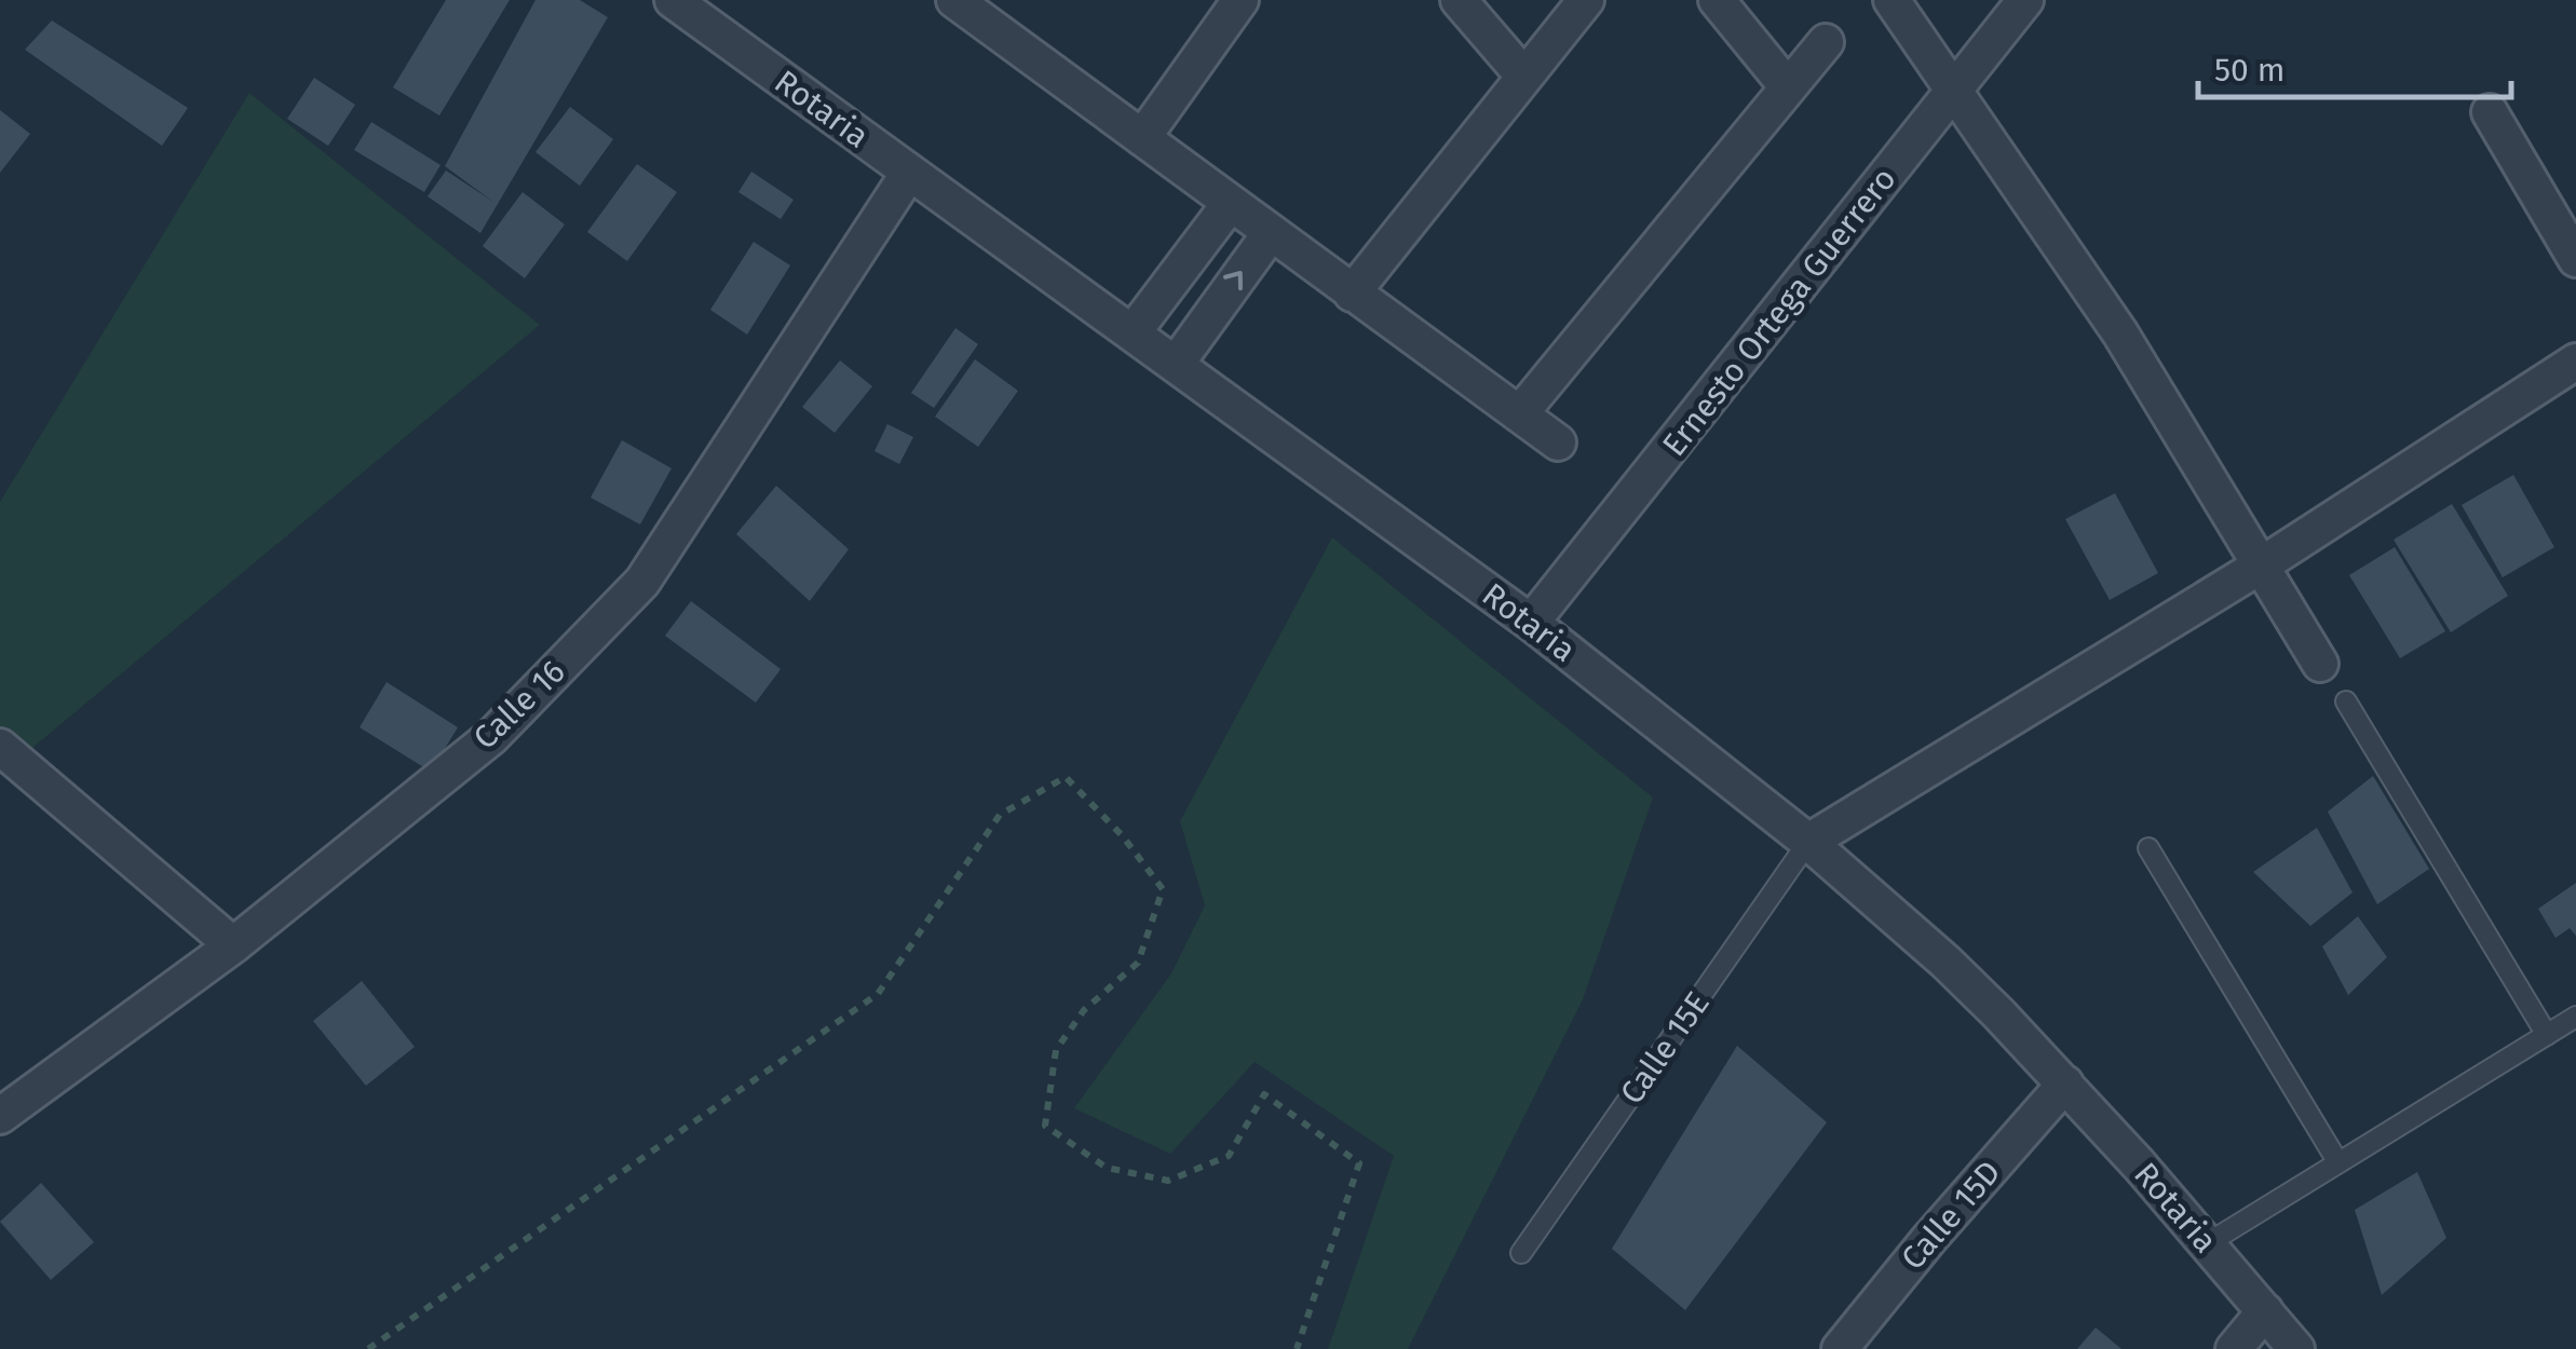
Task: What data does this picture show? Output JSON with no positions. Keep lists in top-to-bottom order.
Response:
{
  "streets": {
    "street": [
      "Rotaria",
      "Ernesto Ortega Guerrero",
      "Calle 16",
      "Calle 15D"
    ],
    "lane": ["Calle 15E"]
  },
  "crossings": [
    ["Rotaria", "Ernesto Ortega Guerrero"],
    ["Rotaria", "Calle 16"],
    ["Rotaria", "Calle 15E"],
    ["Rotaria", "Calle 15D"]
  ],
  "scale_bar": "50 m"
}
